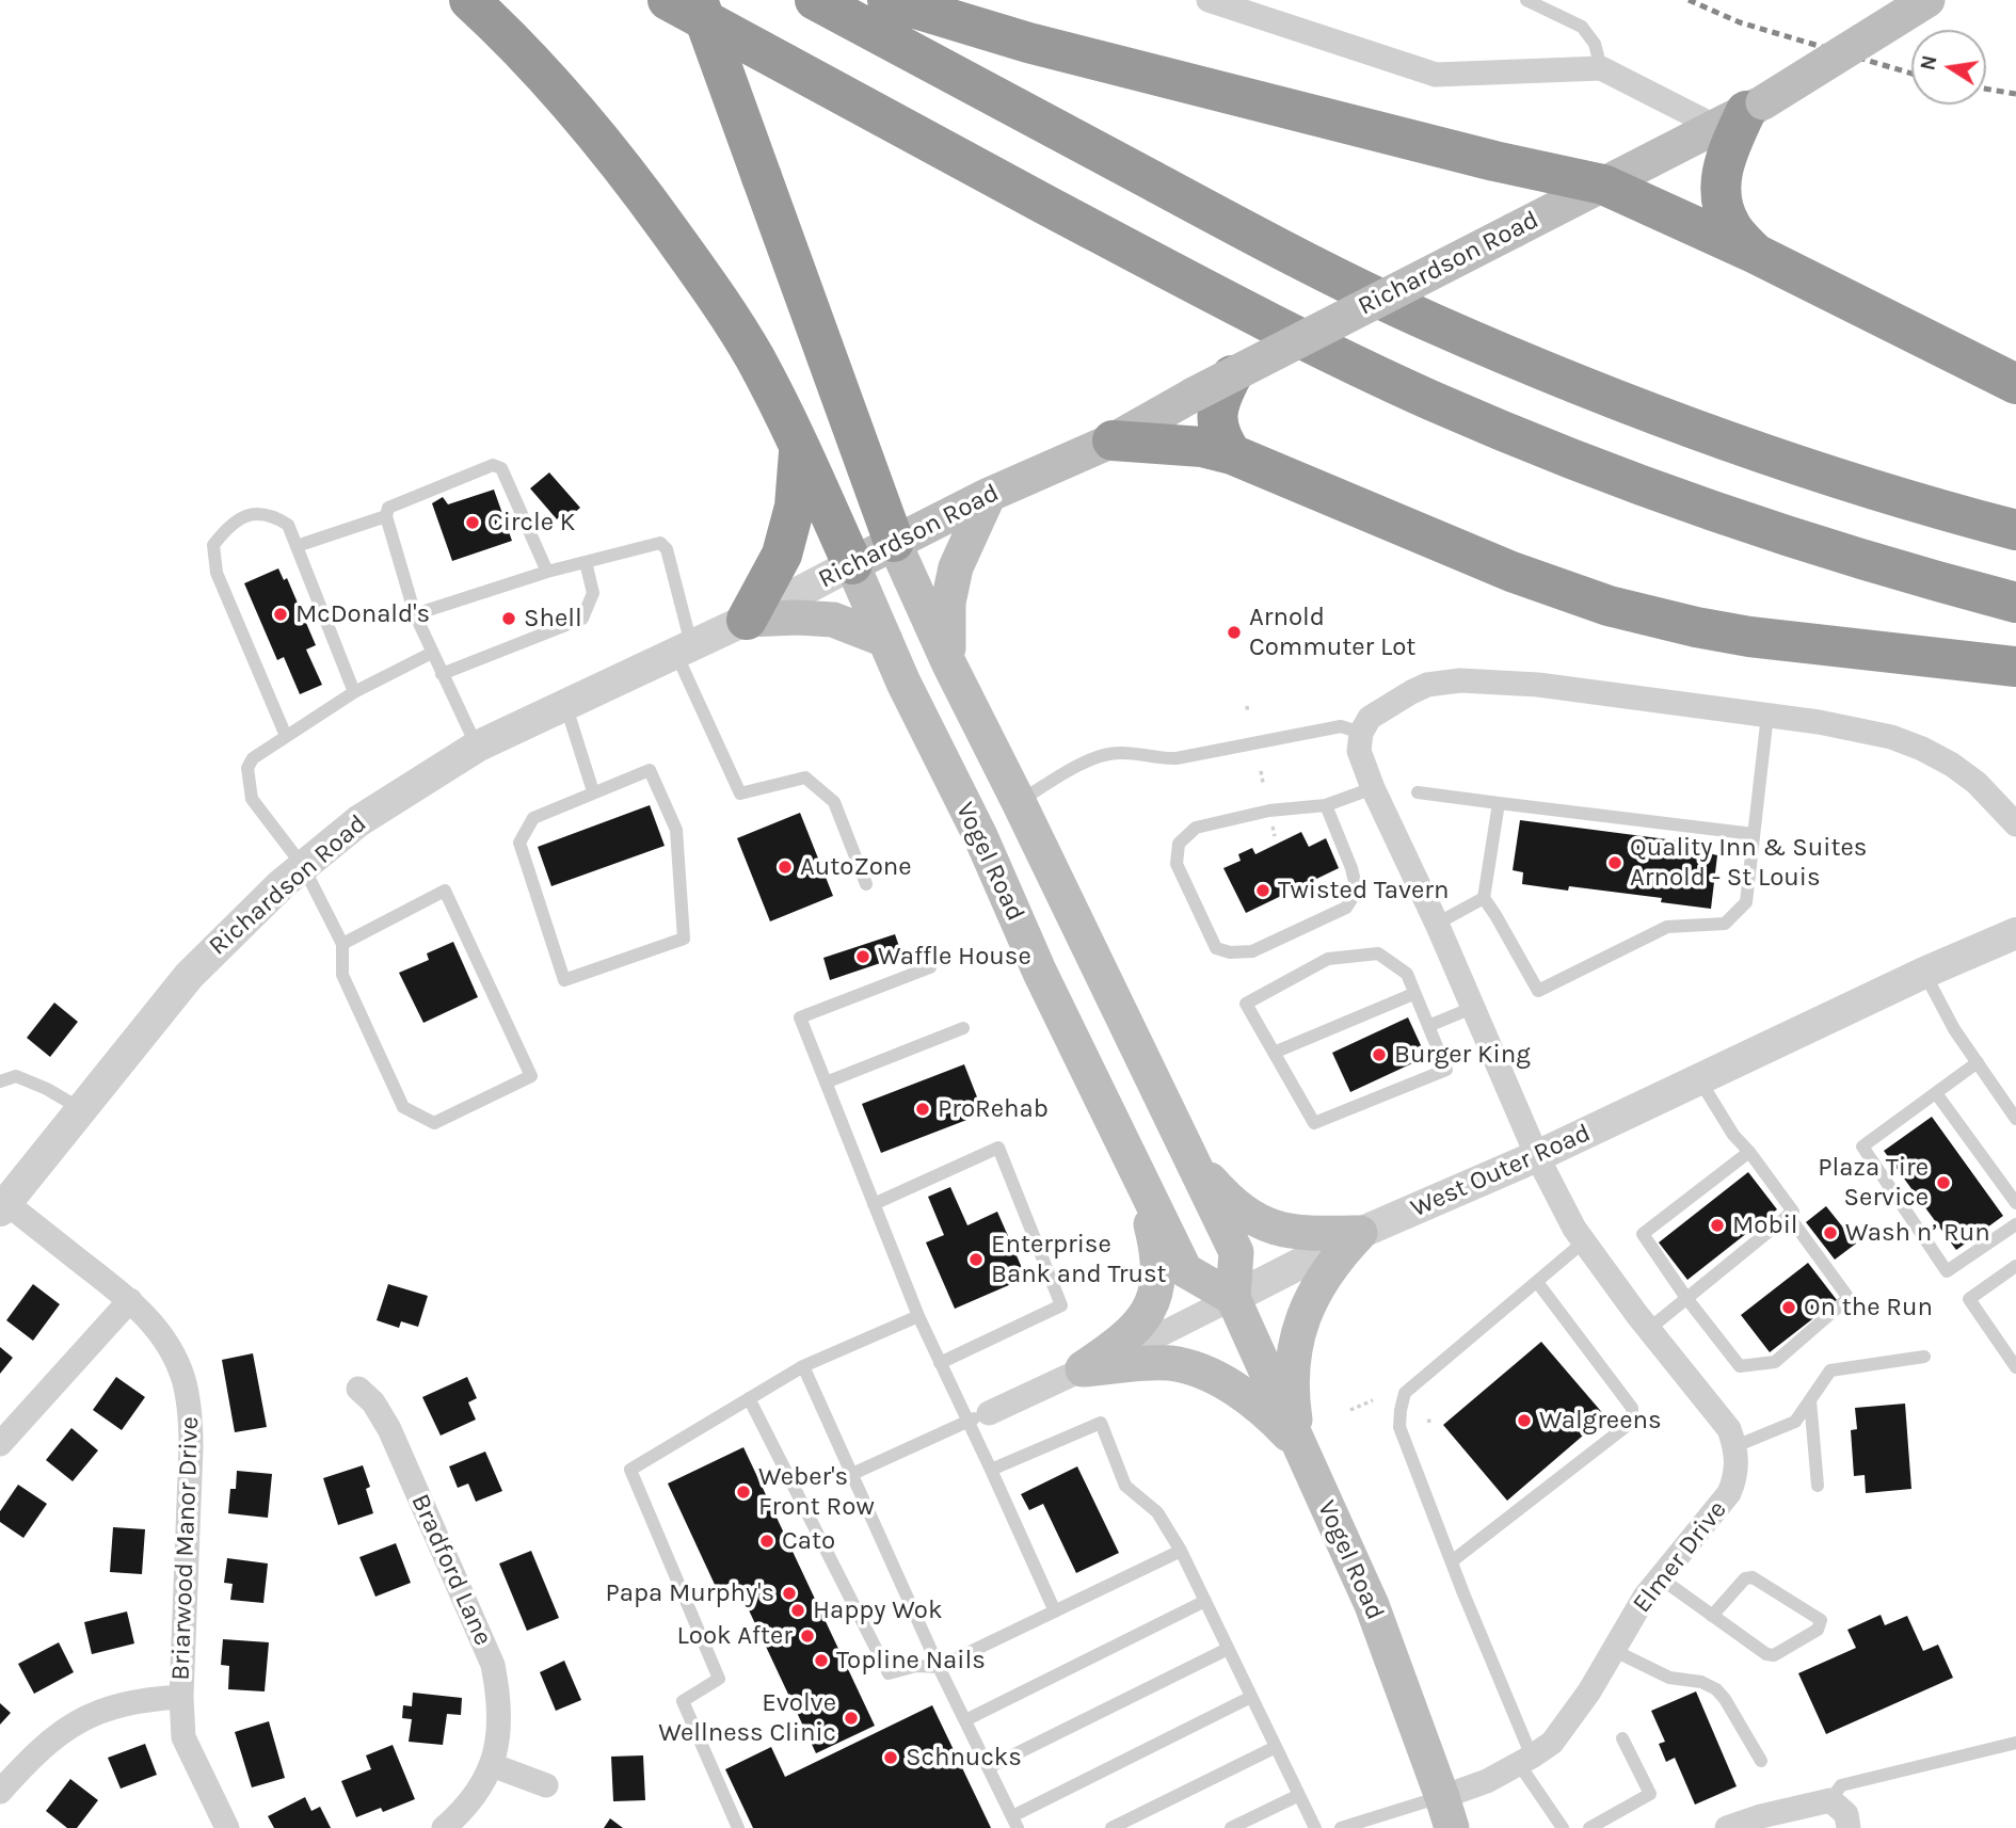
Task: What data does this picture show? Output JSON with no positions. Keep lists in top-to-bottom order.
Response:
{
  "streets": {
    "main road": ["Richardson Road", "Vogel Road"],
    "street": [
      "West Outer Road",
      "Briarwood Manor Drive",
      "Elmer Drive",
      "Bradford Lane"
    ]
  },
  "crossings": [
    ["Richardson Road", "Vogel Road"],
    ["Richardson Road", "Briarwood Manor Drive"],
    ["Vogel Road", "West Outer Road"],
    ["Vogel Road", "Elmer Drive"]
  ],
  "places": [
    "Circle K",
    "McDonald's",
    "Shell",
    "Arnold Commuter Lot",
    "Quality Inn & Suites Arnold - St Louis",
    "AutoZone",
    "Twisted Tavern",
    "Waffle House",
    "Burger King",
    "ProRehab",
    "Plaza Tire Service",
    "Mobil",
    "Wash n’ Run",
    "Enterprise Bank and Trust",
    "On the Run",
    "Walgreens",
    "Weber's Front Row",
    "Cato",
    "Papa Murphy's",
    "Happy Wok",
    "Look After",
    "Topline Nails",
    "Evolve Wellness Clinic",
    "Schnucks"
  ],
  "north": "left"
}
